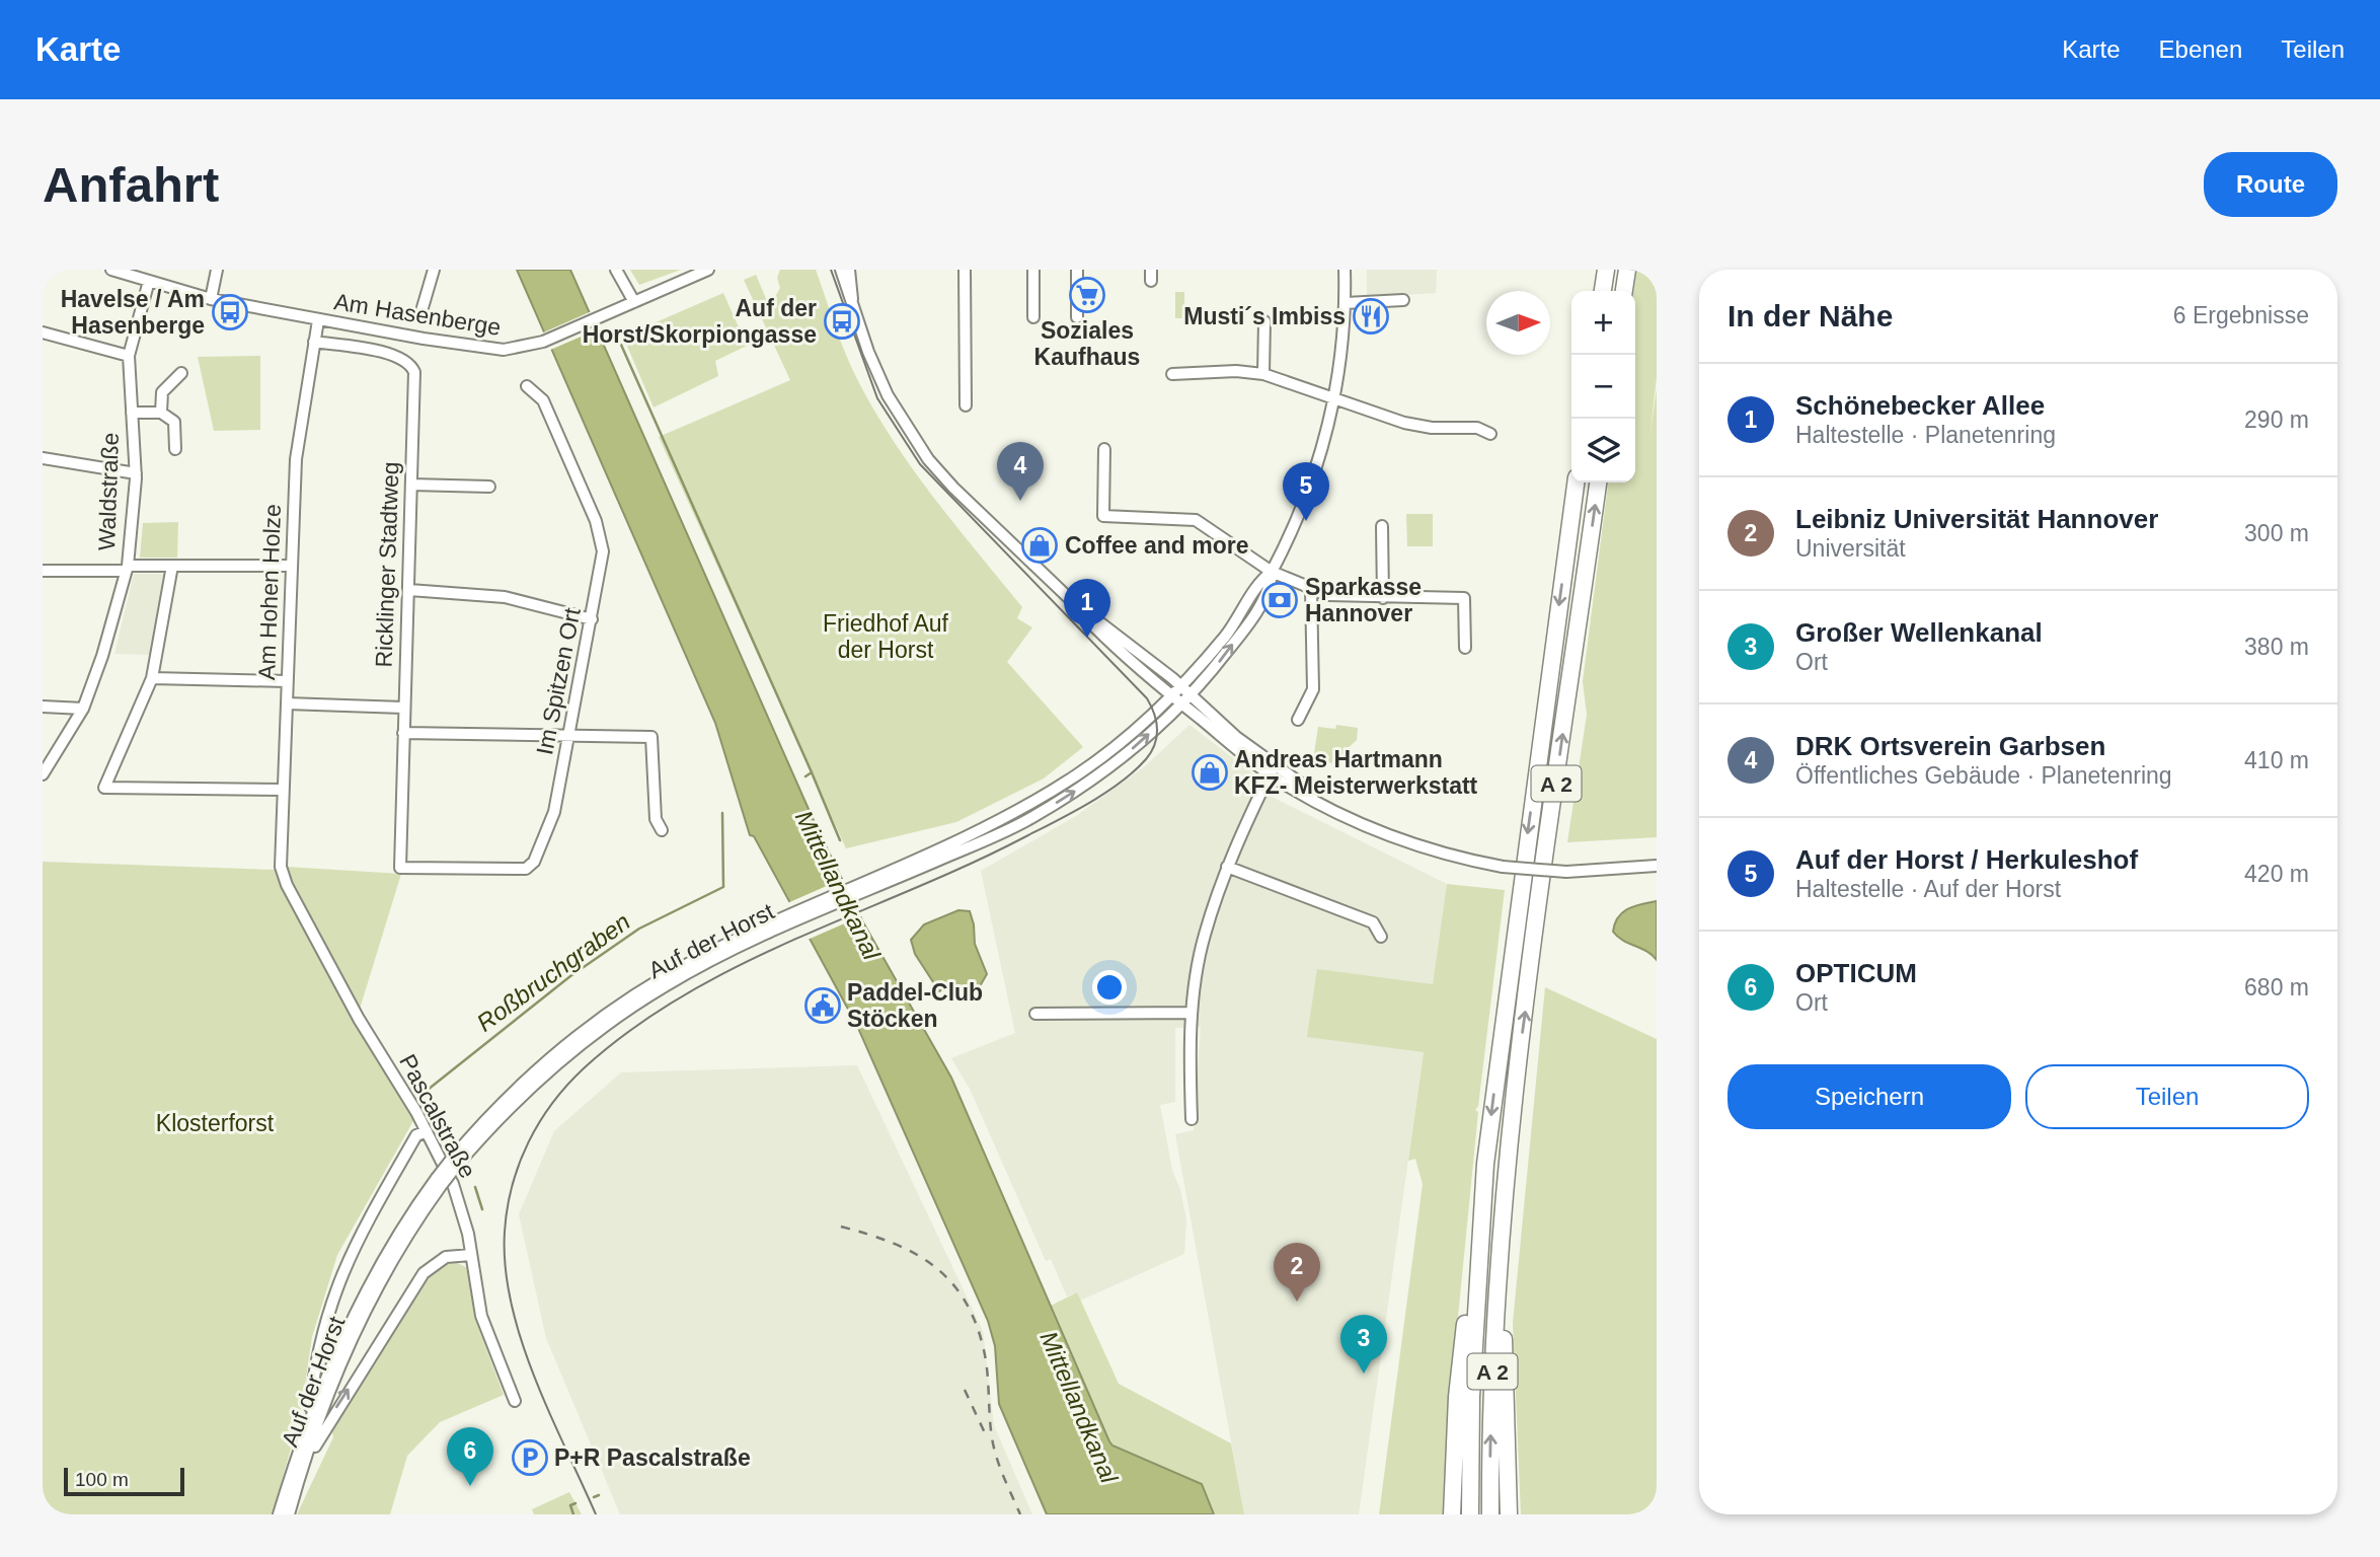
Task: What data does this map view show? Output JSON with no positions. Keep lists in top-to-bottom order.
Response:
{
  "streets": {
    "highway": ["A 2"],
    "street": [
      "Am Hasenberge",
      "Waldstraße",
      "Ricklinger Stadtweg",
      "Am Hohen Holze",
      "Im Spitzen Ort",
      "Auf der Horst",
      "Pascalstraße"
    ]
  },
  "crossings": [
    ["Am Hasenberge", "Waldstraße"],
    ["Am Hasenberge", "Am Hohen Holze"],
    ["Ricklinger Stadtweg", "Am Hohen Holze"],
    ["Ricklinger Stadtweg", "Im Spitzen Ort"],
    ["Am Hohen Holze", "Pascalstraße"],
    ["Auf der Horst", "Pascalstraße"]
  ],
  "water": ["Mittellandkanal", "Roßbruchgraben"],
  "parks": ["Friedhof Auf der Horst", "Klosterforst"],
  "places": {
    "supermarket": ["Soziales Kaufhaus"],
    "bus stop": ["Havelse / Am Hasenberge", "Auf der Horst/Skorpiongasse"],
    "restaurant": ["Musti´s Imbiss"],
    "shop": ["Coffee and more", "Andreas Hartmann KFZ- Meisterwerkstatt"],
    "bank": ["Sparkasse Hannover"],
    "public building": ["Paddel-Club Stöcken"],
    "parking": ["P+R Pascalstraße"]
  },
  "scale_bar": "100 m",
  "north": "right",
  "page": {
    "header": "Karte",
    "nav": ["Karte", "Ebenen", "Teilen"],
    "buttons": [
      "Route",
      ["Speichern", "Teilen"]
    ],
    "title": "Anfahrt",
    "heading": ["In der Nähe", "6 Ergebnisse"],
    "map_buttons": ["+", "−"],
    "list": [
      {
        "mark": "1",
        "name": "Schönebecker Allee",
        "note": "Haltestelle · Planetenring",
        "value": "290 m"
      },
      {
        "mark": "2",
        "name": "Leibniz Universität Hannover",
        "note": "Universität",
        "value": "300 m"
      },
      {
        "mark": "3",
        "name": "Großer Wellenkanal",
        "note": "Ort",
        "value": "380 m"
      },
      {
        "mark": "4",
        "name": "DRK Ortsverein Garbsen",
        "note": "Öffentliches Gebäude · Planetenring",
        "value": "410 m"
      },
      {
        "mark": "5",
        "name": "Auf der Horst / Herkuleshof",
        "note": "Haltestelle · Auf der Horst",
        "value": "420 m"
      },
      {
        "mark": "6",
        "name": "OPTICUM",
        "note": "Ort",
        "value": "680 m"
      }
    ],
    "pins": [
      "4",
      "5",
      "1",
      "2",
      "3",
      "6"
    ],
    "scale": "100 m"
  }
}
